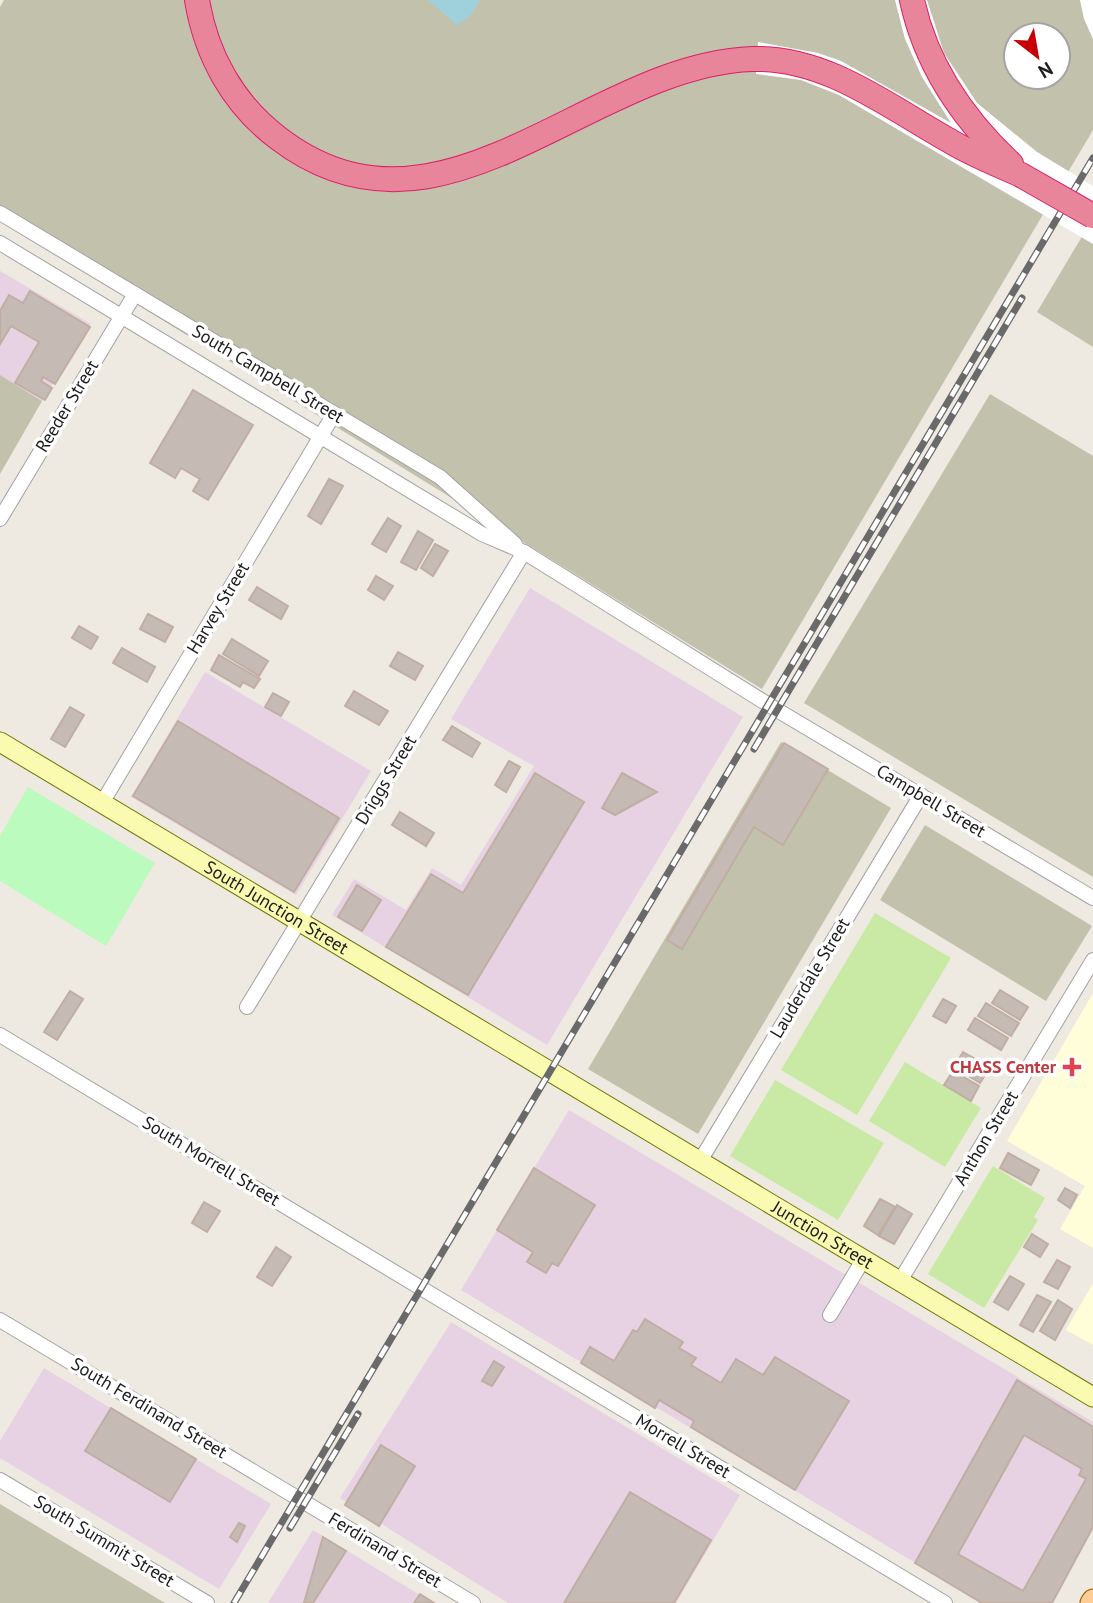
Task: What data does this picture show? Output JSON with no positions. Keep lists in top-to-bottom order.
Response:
{
  "streets": {
    "street": [
      "South Campbell Street",
      "Reeder Street",
      "Harvey Street",
      "Driggs Street",
      "Campbell Street",
      "South Junction Street",
      "Lauderdale Street",
      "Anthon Street",
      "South Morrell Street",
      "Junction Street",
      "South Ferdinand Street",
      "Morrell Street",
      "South Summit Street",
      "Ferdinand Street"
    ]
  },
  "crossings": [
    ["South Campbell Street", "Reeder Street"],
    ["South Campbell Street", "Harvey Street"],
    ["South Campbell Street", "Driggs Street"],
    ["South Campbell Street", "Campbell Street"],
    ["Harvey Street", "South Junction Street"],
    ["Driggs Street", "South Junction Street"],
    ["Campbell Street", "Lauderdale Street"],
    ["South Junction Street", "Junction Street"],
    ["Lauderdale Street", "Junction Street"],
    ["Anthon Street", "Junction Street"],
    ["South Morrell Street", "Morrell Street"],
    ["South Ferdinand Street", "Ferdinand Street"]
  ],
  "places": {
    "health": ["CHASS Center"]
  },
  "north": "bottom right"
}
